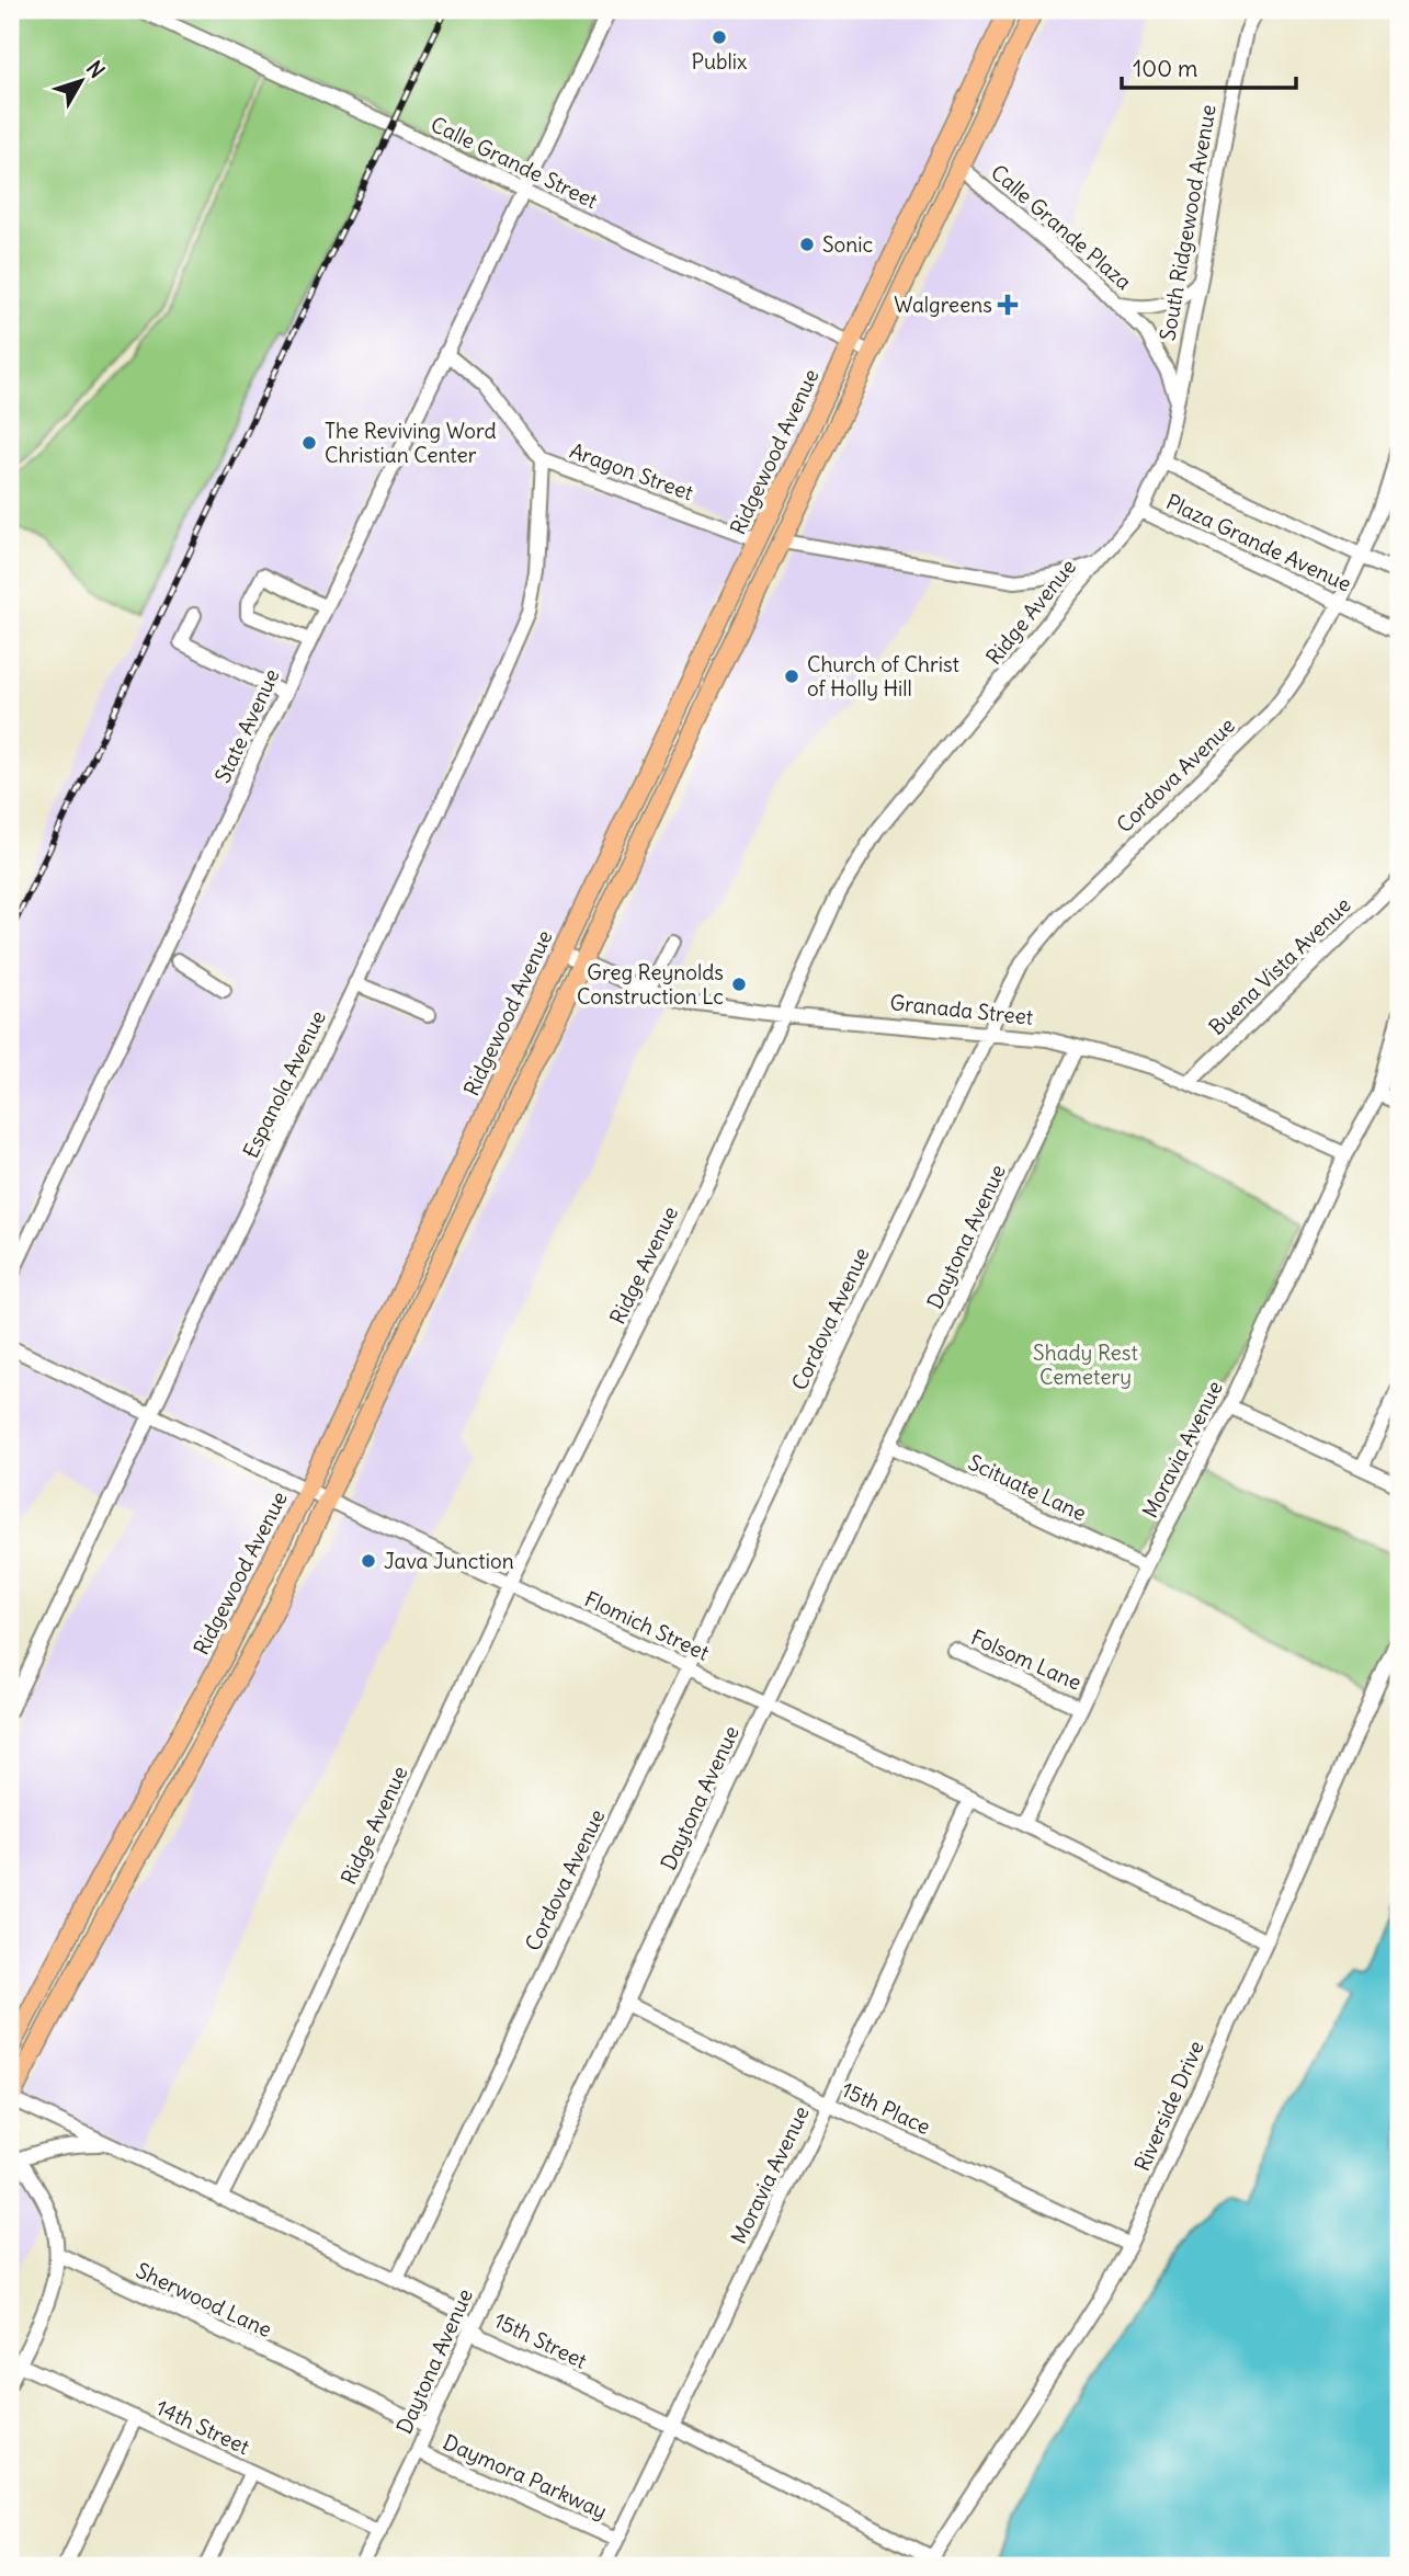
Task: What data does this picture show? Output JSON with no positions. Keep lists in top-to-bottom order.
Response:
{
  "streets": {
    "main road": ["Ridgewood Avenue"],
    "street": [
      "Calle Grande Street",
      "South Ridgewood Avenue",
      "Calle Grande Plaza",
      "Aragon Street",
      "Plaza Grande Avenue",
      "Ridge Avenue",
      "State Avenue",
      "Cordova Avenue",
      "Buena Vista Avenue",
      "Granada Street",
      "Espanola Avenue",
      "Daytona Avenue",
      "Moravia Avenue",
      "Scituate Lane",
      "Flomich Street",
      "Folsom Lane",
      "Riverside Drive",
      "15th Place",
      "Sherwood Lane",
      "15th Street",
      "14th Street",
      "Daymora Parkway"
    ]
  },
  "crossings": [
    ["Calle Grande Street", "Ridgewood Avenue"],
    ["Calle Grande Street", "State Avenue"],
    ["South Ridgewood Avenue", "Calle Grande Plaza"],
    ["South Ridgewood Avenue", "Ridge Avenue"],
    ["Calle Grande Plaza", "Ridge Avenue"],
    ["Ridgewood Avenue", "Aragon Street"],
    ["Ridgewood Avenue", "Granada Street"],
    ["Ridgewood Avenue", "Flomich Street"],
    ["Aragon Street", "State Avenue"],
    ["Aragon Street", "Espanola Avenue"],
    ["Plaza Grande Avenue", "Ridge Avenue"],
    ["Plaza Grande Avenue", "Cordova Avenue"],
    ["Ridge Avenue", "Granada Street"],
    ["Ridge Avenue", "Flomich Street"],
    ["Ridge Avenue", "15th Street"],
    ["Cordova Avenue", "Granada Street"],
    ["Cordova Avenue", "Flomich Street"],
    ["Cordova Avenue", "15th Street"],
    ["Buena Vista Avenue", "Granada Street"],
    ["Granada Street", "Daytona Avenue"],
    ["Granada Street", "Moravia Avenue"],
    ["Espanola Avenue", "Flomich Street"],
    ["Daytona Avenue", "Scituate Lane"],
    ["Daytona Avenue", "Flomich Street"],
    ["Daytona Avenue", "15th Place"],
    ["Daytona Avenue", "Sherwood Lane"],
    ["Daytona Avenue", "15th Street"],
    ["Daytona Avenue", "14th Street"],
    ["Daytona Avenue", "Daymora Parkway"],
    ["Moravia Avenue", "Scituate Lane"],
    ["Moravia Avenue", "Flomich Street"],
    ["Moravia Avenue", "Folsom Lane"],
    ["Moravia Avenue", "15th Place"],
    ["Moravia Avenue", "15th Street"],
    ["Moravia Avenue", "Daymora Parkway"],
    ["Flomich Street", "Riverside Drive"],
    ["Riverside Drive", "15th Place"],
    ["Riverside Drive", "15th Street"]
  ],
  "parks": ["Shady Rest Cemetery"],
  "places": {
    "other": [
      "Publix",
      "Sonic",
      "The Reviving Word Christian Center",
      "Church of Christ of Holly Hill",
      "Greg Reynolds Construction Lc",
      "Java Junction"
    ],
    "health": ["Walgreens"]
  },
  "scale_bar": "100 m",
  "north": "top right"
}
